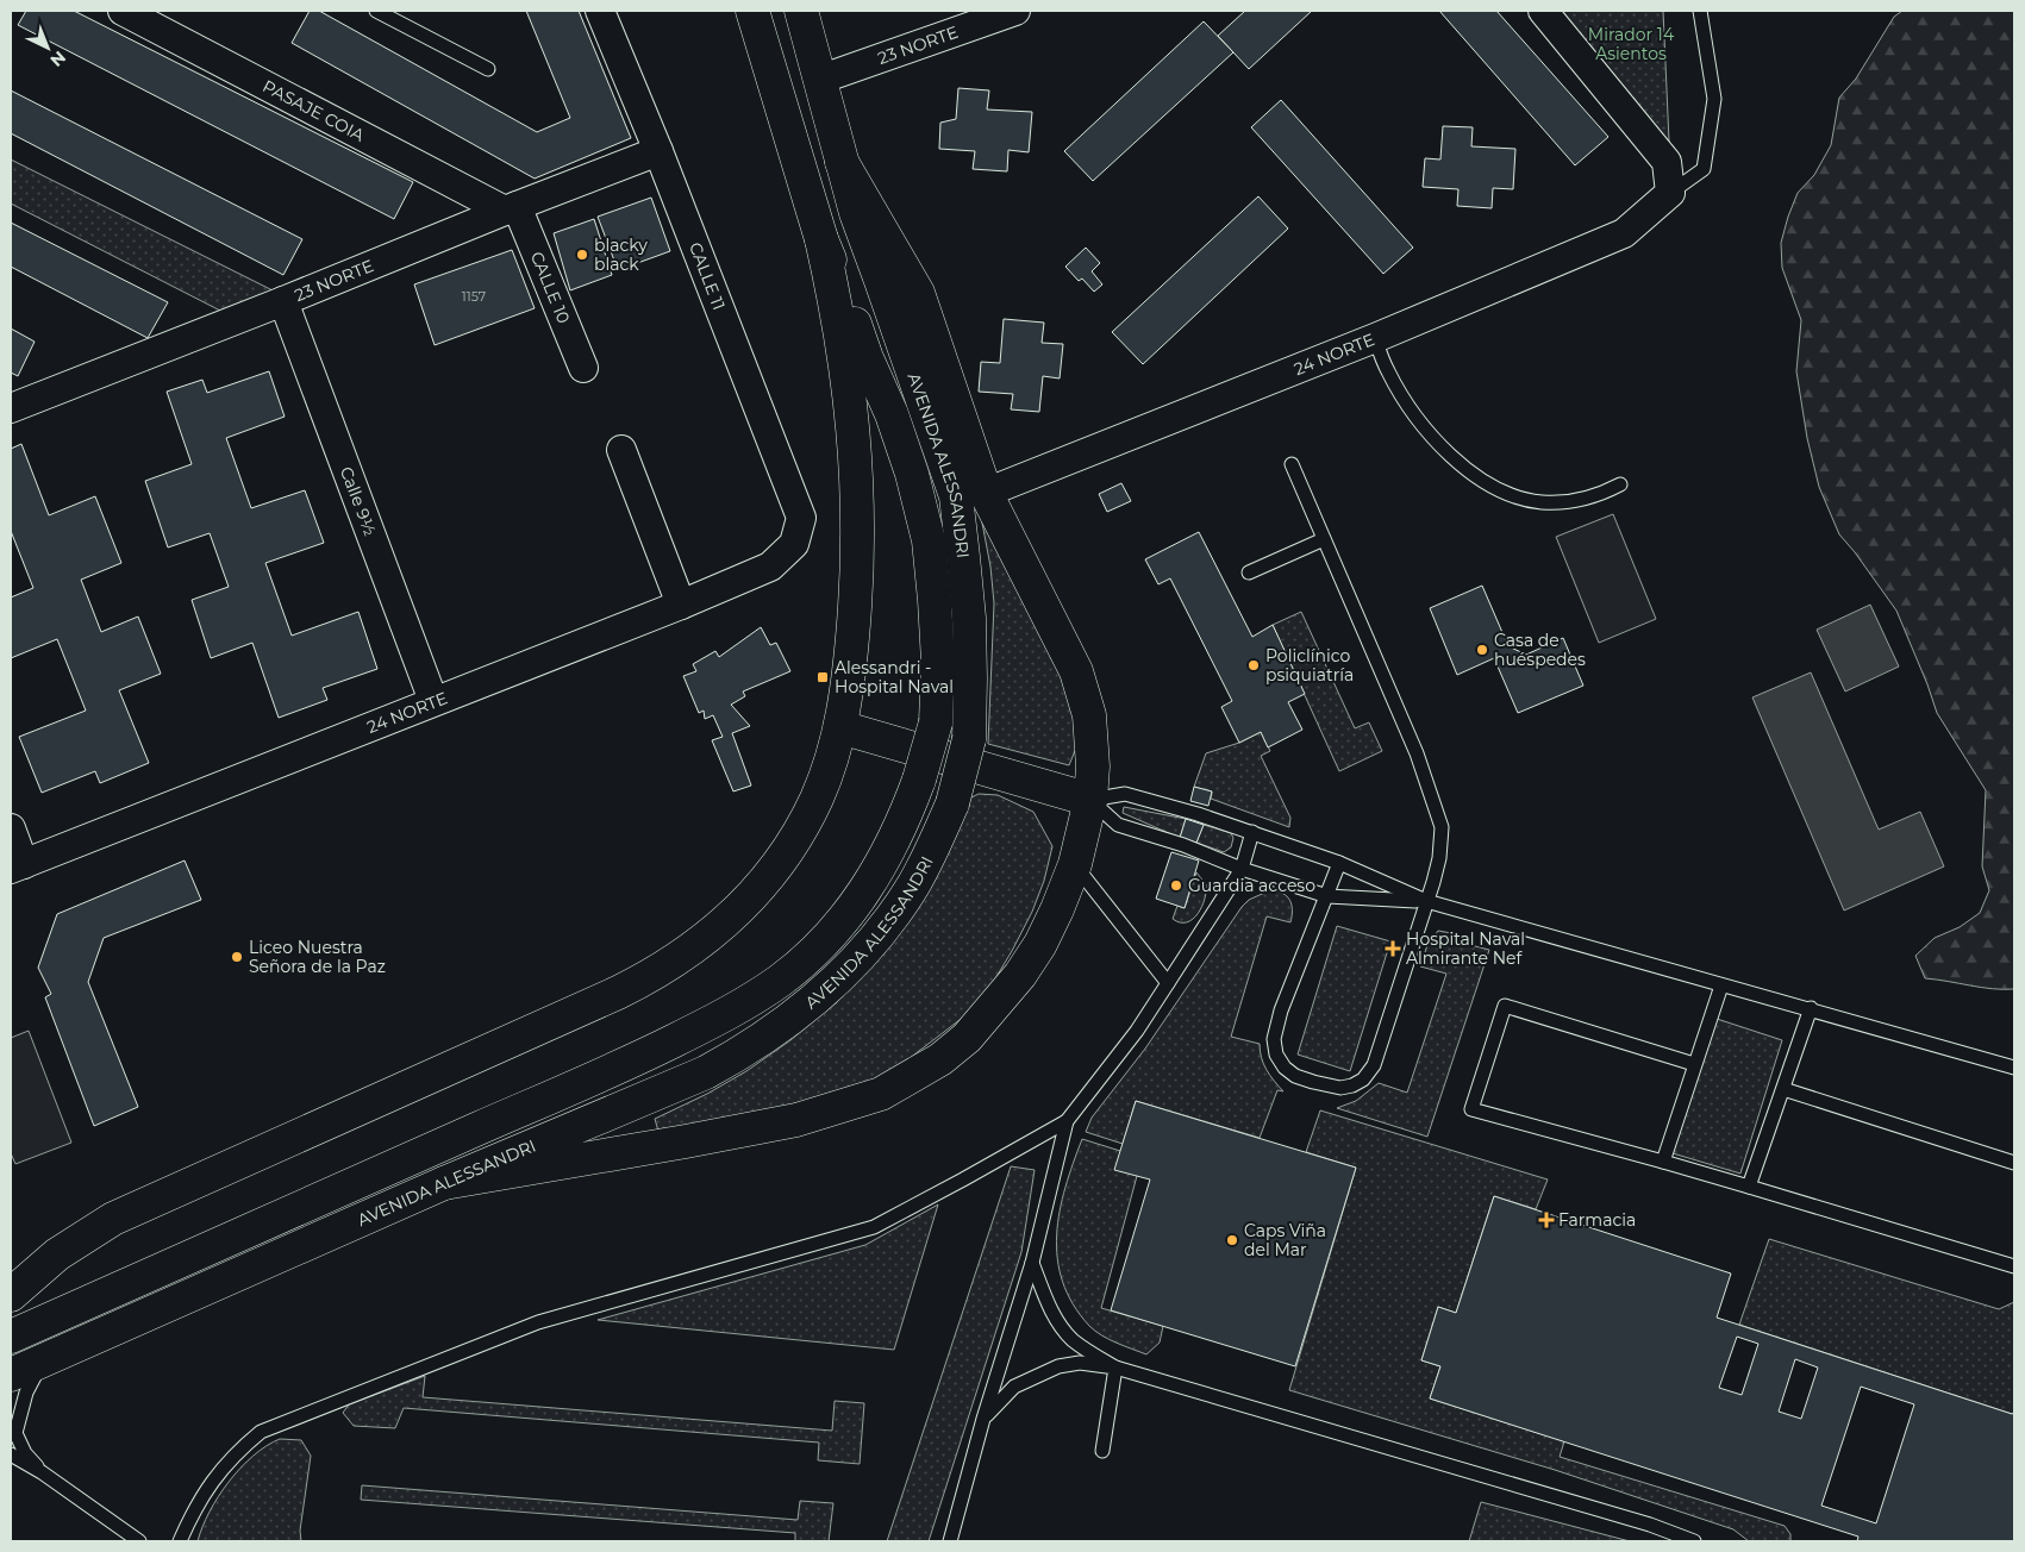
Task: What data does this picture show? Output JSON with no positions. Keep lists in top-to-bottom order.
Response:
{
  "streets": {
    "main road": ["AVENIDA ALESSANDRI"],
    "street": [
      "23 NORTE",
      "PASAJE COIA",
      "CALLE 11",
      "CALLE 10",
      "24 NORTE",
      "Calle 9½"
    ]
  },
  "crossings": [
    ["23 NORTE", "PASAJE COIA"],
    ["23 NORTE", "CALLE 11"],
    ["23 NORTE", "CALLE 10"],
    ["23 NORTE", "AVENIDA ALESSANDRI"],
    ["23 NORTE", "Calle 9½"],
    ["PASAJE COIA", "CALLE 10"],
    ["CALLE 11", "24 NORTE"],
    ["24 NORTE", "Calle 9½"]
  ],
  "parks": ["Mirador 14 Asientos"],
  "places": {
    "other": [
      "blacky black",
      "Casa de huéspedes",
      "Policlínico psiquiatría",
      "Guardia acceso",
      "Liceo Nuestra Señora de la Paz",
      "Caps Viña del Mar"
    ],
    "transit": ["Alessandri - Hospital Naval"],
    "health": ["Hospital Naval Almirante Nef", "Farmacia"]
  },
  "house_numbers": ["1157"],
  "north": "bottom right"
}
